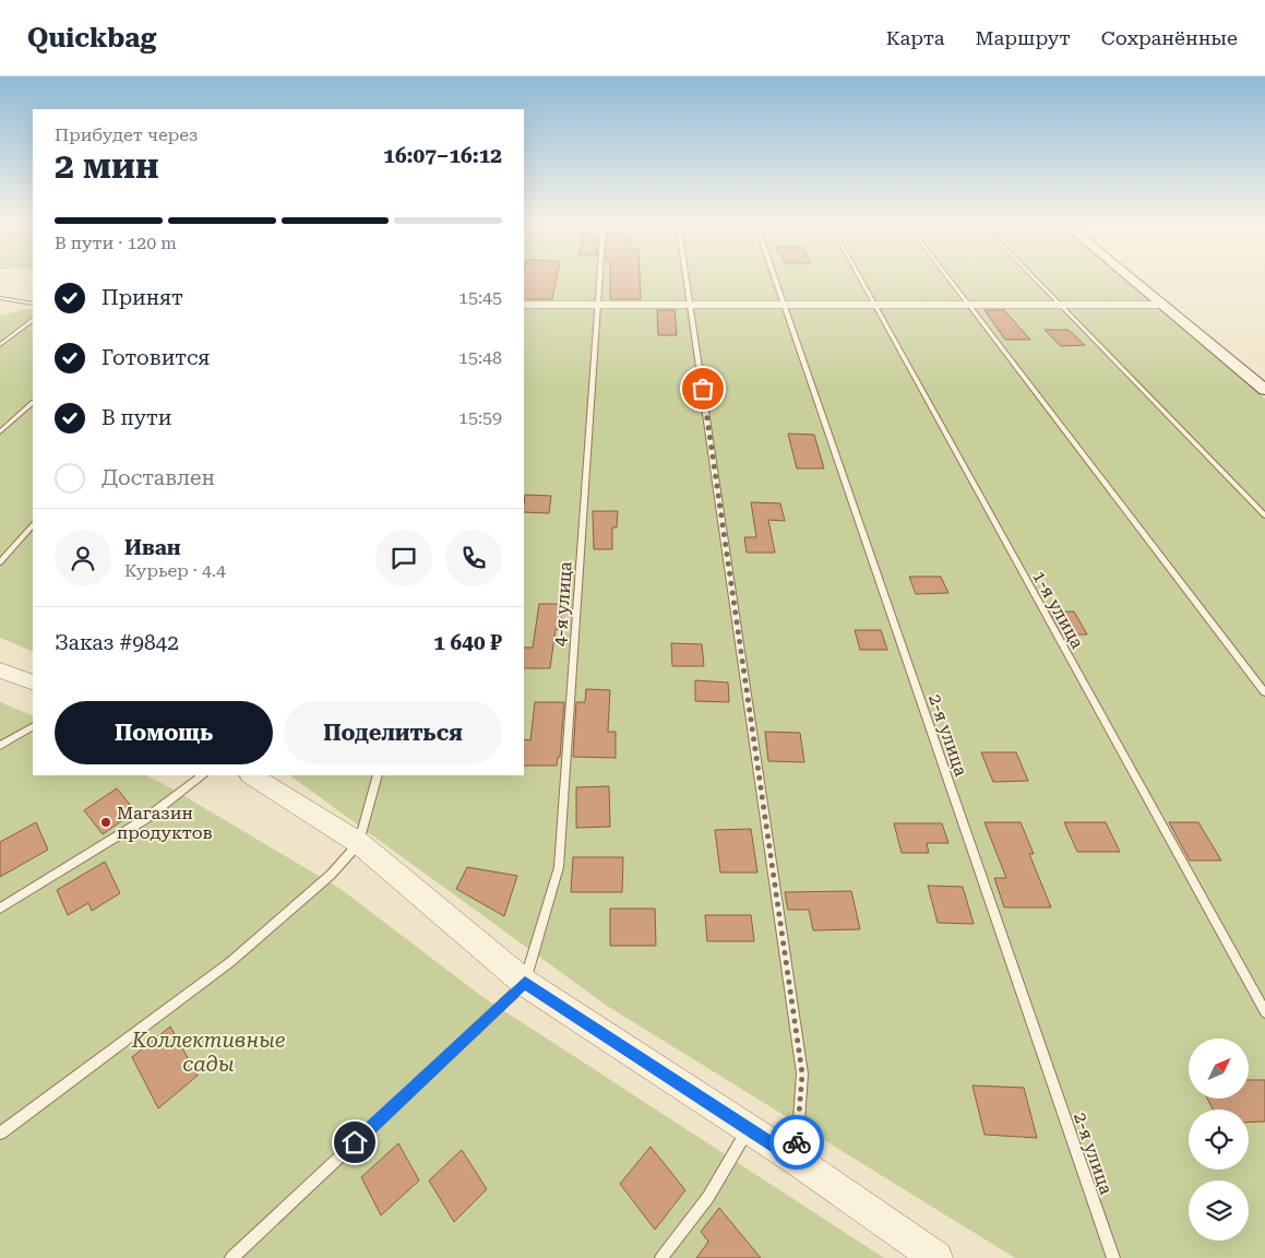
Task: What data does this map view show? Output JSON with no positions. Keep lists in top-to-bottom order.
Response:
{
  "streets": {
    "lane": ["4-я улица", "1-я улица", "2-я улица"]
  },
  "parks": ["Коллективные сады"],
  "places": ["Магазин продуктов"],
  "north": "top right",
  "page": {
    "header": "Quickbag",
    "nav": ["Карта", "Маршрут", "Сохранённые"],
    "heading": ["2 мин", "Прибудет через", "16:07–16:12"],
    "panel": [
      "Иван",
      "Курьер · 4.4",
      "Заказ #9842",
      "1 640 ₽"
    ],
    "bar": "В пути · 120 m",
    "list": [
      ["Принят", "15:45"],
      ["Готовится", "15:48"],
      ["В пути", "15:59"],
      "Доставлен"
    ],
    "buttons": ["Помощь", "Поделиться"]
  }
}
